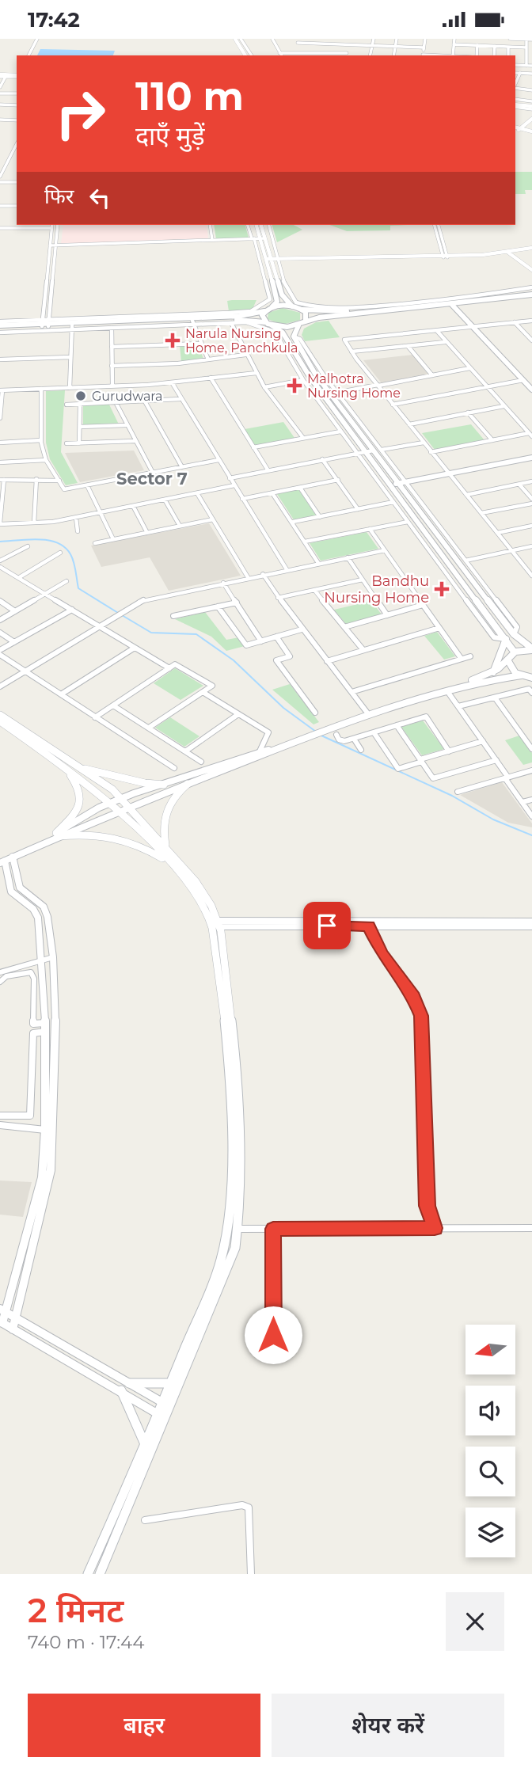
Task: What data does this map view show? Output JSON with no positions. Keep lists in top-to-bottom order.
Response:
{
  "districts": ["Sector 7"],
  "places": {
    "health": ["Narula Nursing Home, Panchkula", "Malhotra Nursing Home", "Bandhu Nursing Home"],
    "other": ["Gurudwara"]
  },
  "north": "left",
  "page": {
    "status": "17:42",
    "turn": ["110 m", "दाएँ मुड़ें"],
    "then": "फिर",
    "heading": ["2 मिनट", "740 m · 17:44"],
    "buttons": ["बाहर", "शेयर करें"]
  }
}
